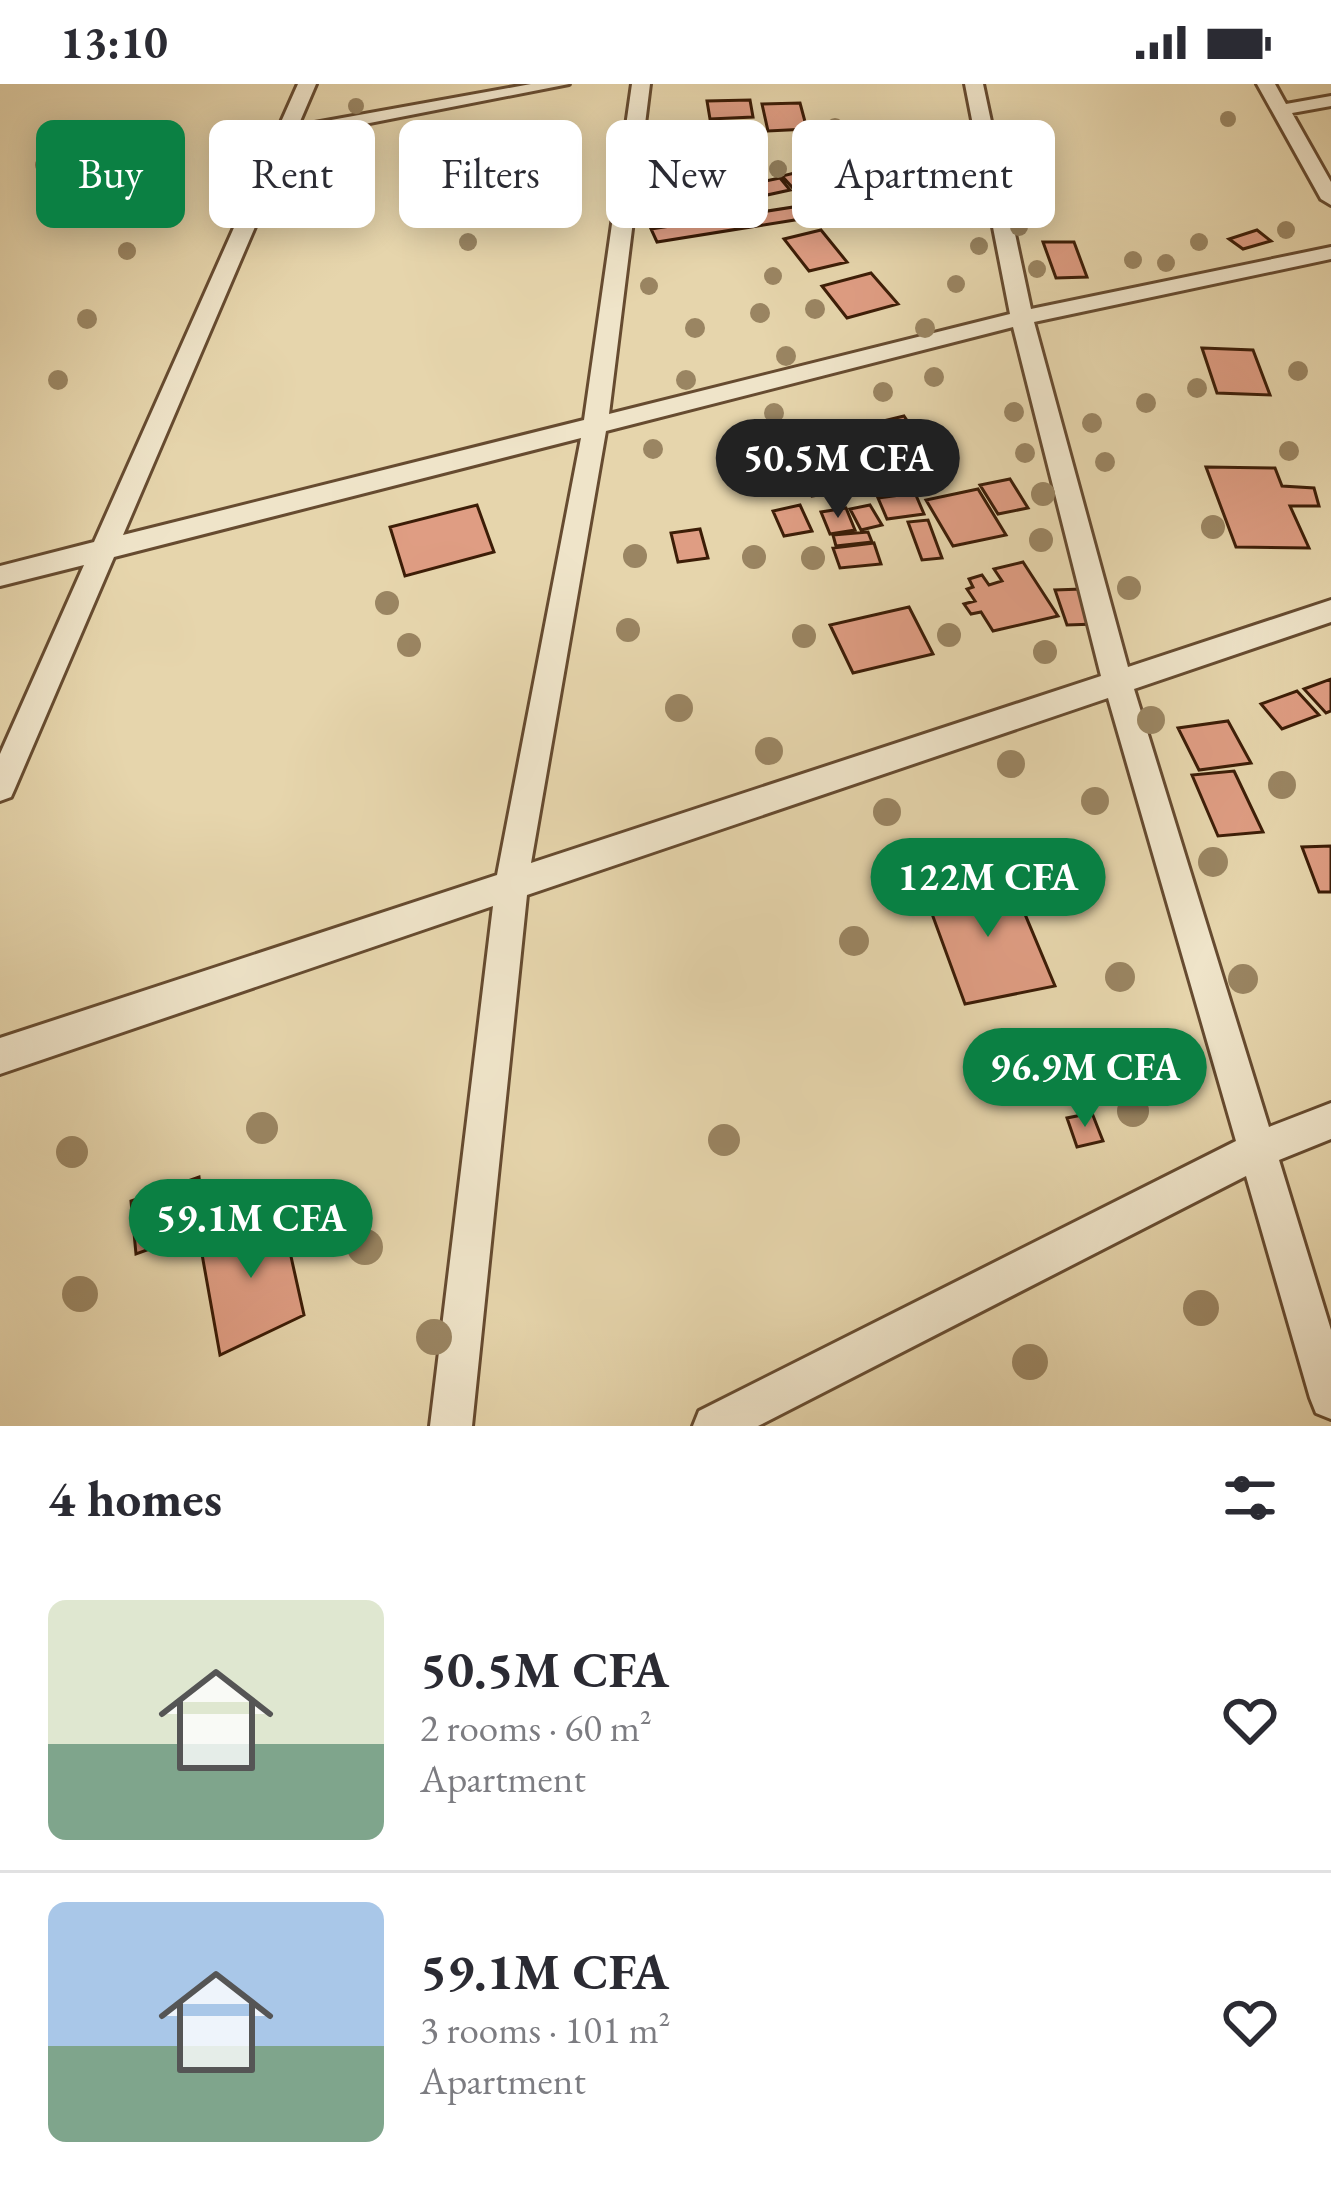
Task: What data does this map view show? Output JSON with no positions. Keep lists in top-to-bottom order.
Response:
{
  "page": {
    "status": "13:10",
    "chip": [
      "Buy",
      "Rent",
      "Filters",
      "New",
      "Apartment"
    ],
    "price": [
      "50.5M CFA",
      "122M CFA",
      "96.9M CFA",
      "59.1M CFA"
    ],
    "heading": "4 homes",
    "list": [
      {
        "name": "50.5M CFA",
        "note": "2 rooms · 60 m² · Apartment"
      },
      {
        "name": "59.1M CFA",
        "note": "3 rooms · 101 m² · Apartment"
      }
    ]
  }
}
